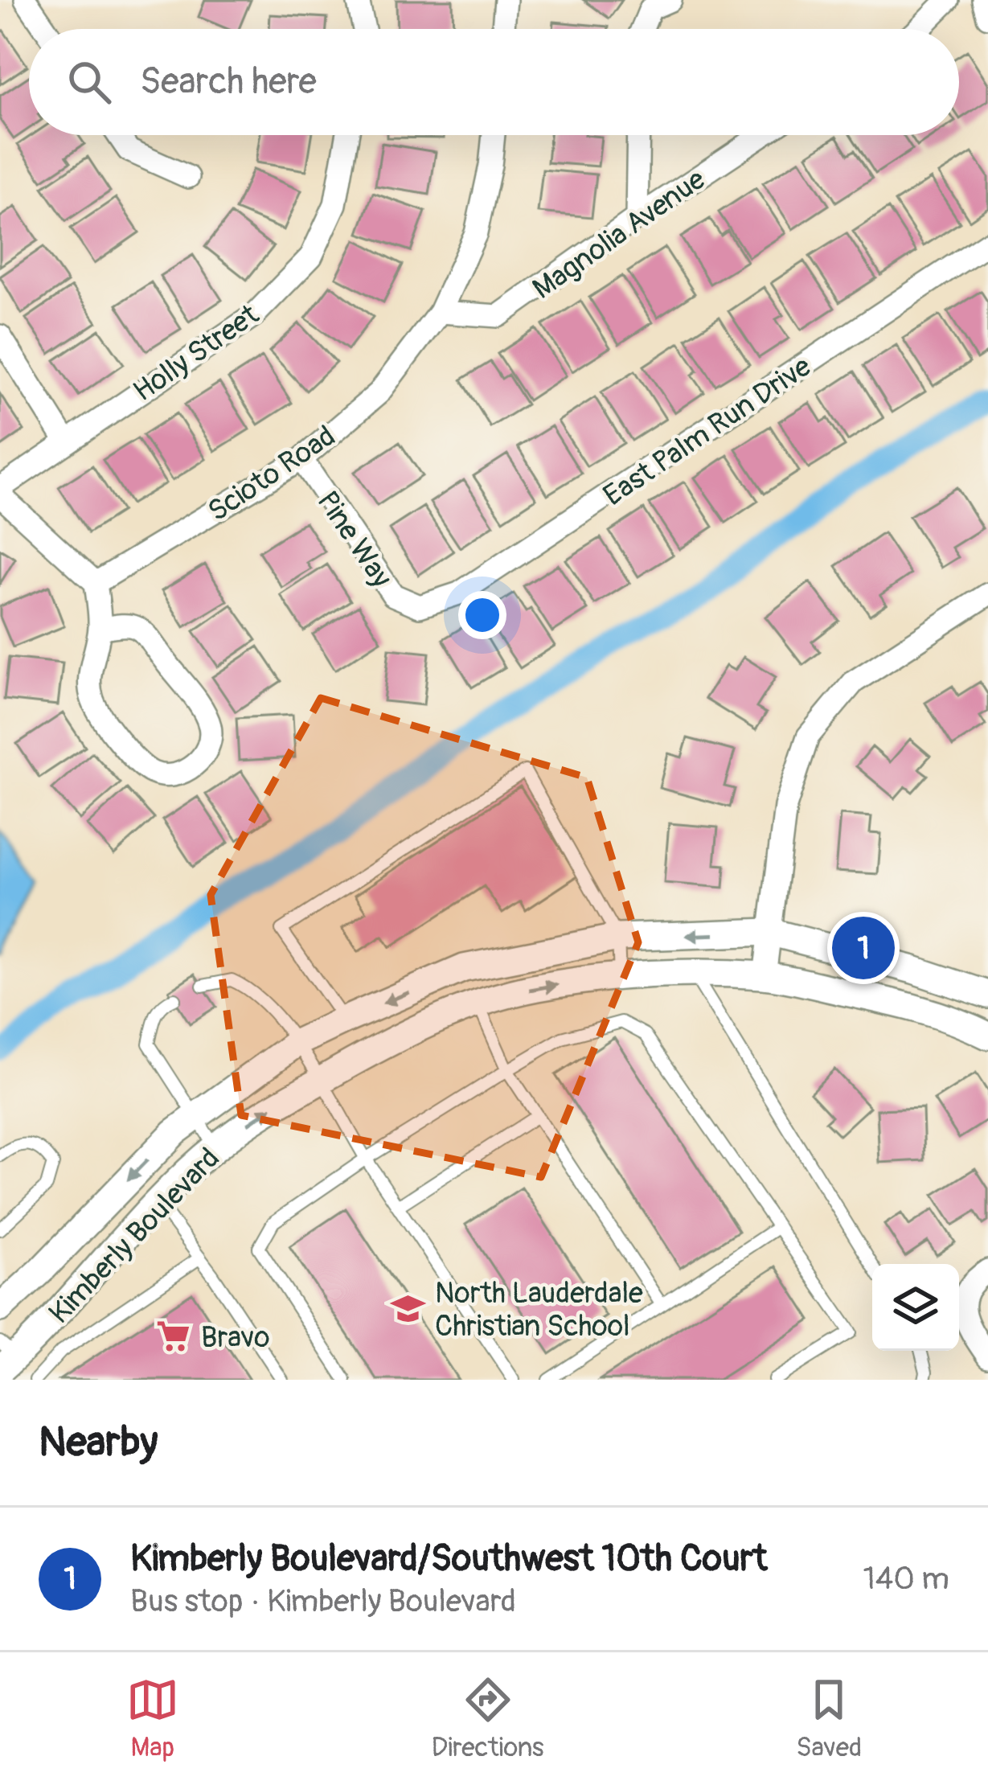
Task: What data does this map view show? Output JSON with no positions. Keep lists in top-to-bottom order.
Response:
{
  "streets": {
    "street": [
      "Magnolia Avenue",
      "Holly Street",
      "East Palm Run Drive",
      "Scioto Road",
      "Pine Way",
      "Kimberly Boulevard"
    ]
  },
  "crossings": [
    ["Magnolia Avenue", "Scioto Road"],
    ["East Palm Run Drive", "Pine Way"],
    ["Scioto Road", "Pine Way"]
  ],
  "places": {
    "school or university": ["North Lauderdale Christian School"],
    "supermarket": ["Bravo"]
  },
  "page": {
    "search": "Search here",
    "pins": "1",
    "heading": "Nearby",
    "list": [
      {
        "mark": "1",
        "name": "Kimberly Boulevard/Southwest 10th Court",
        "note": "Bus stop · Kimberly Boulevard",
        "value": "140 m"
      }
    ],
    "nav": ["Map", "Directions", "Saved"]
  }
}
